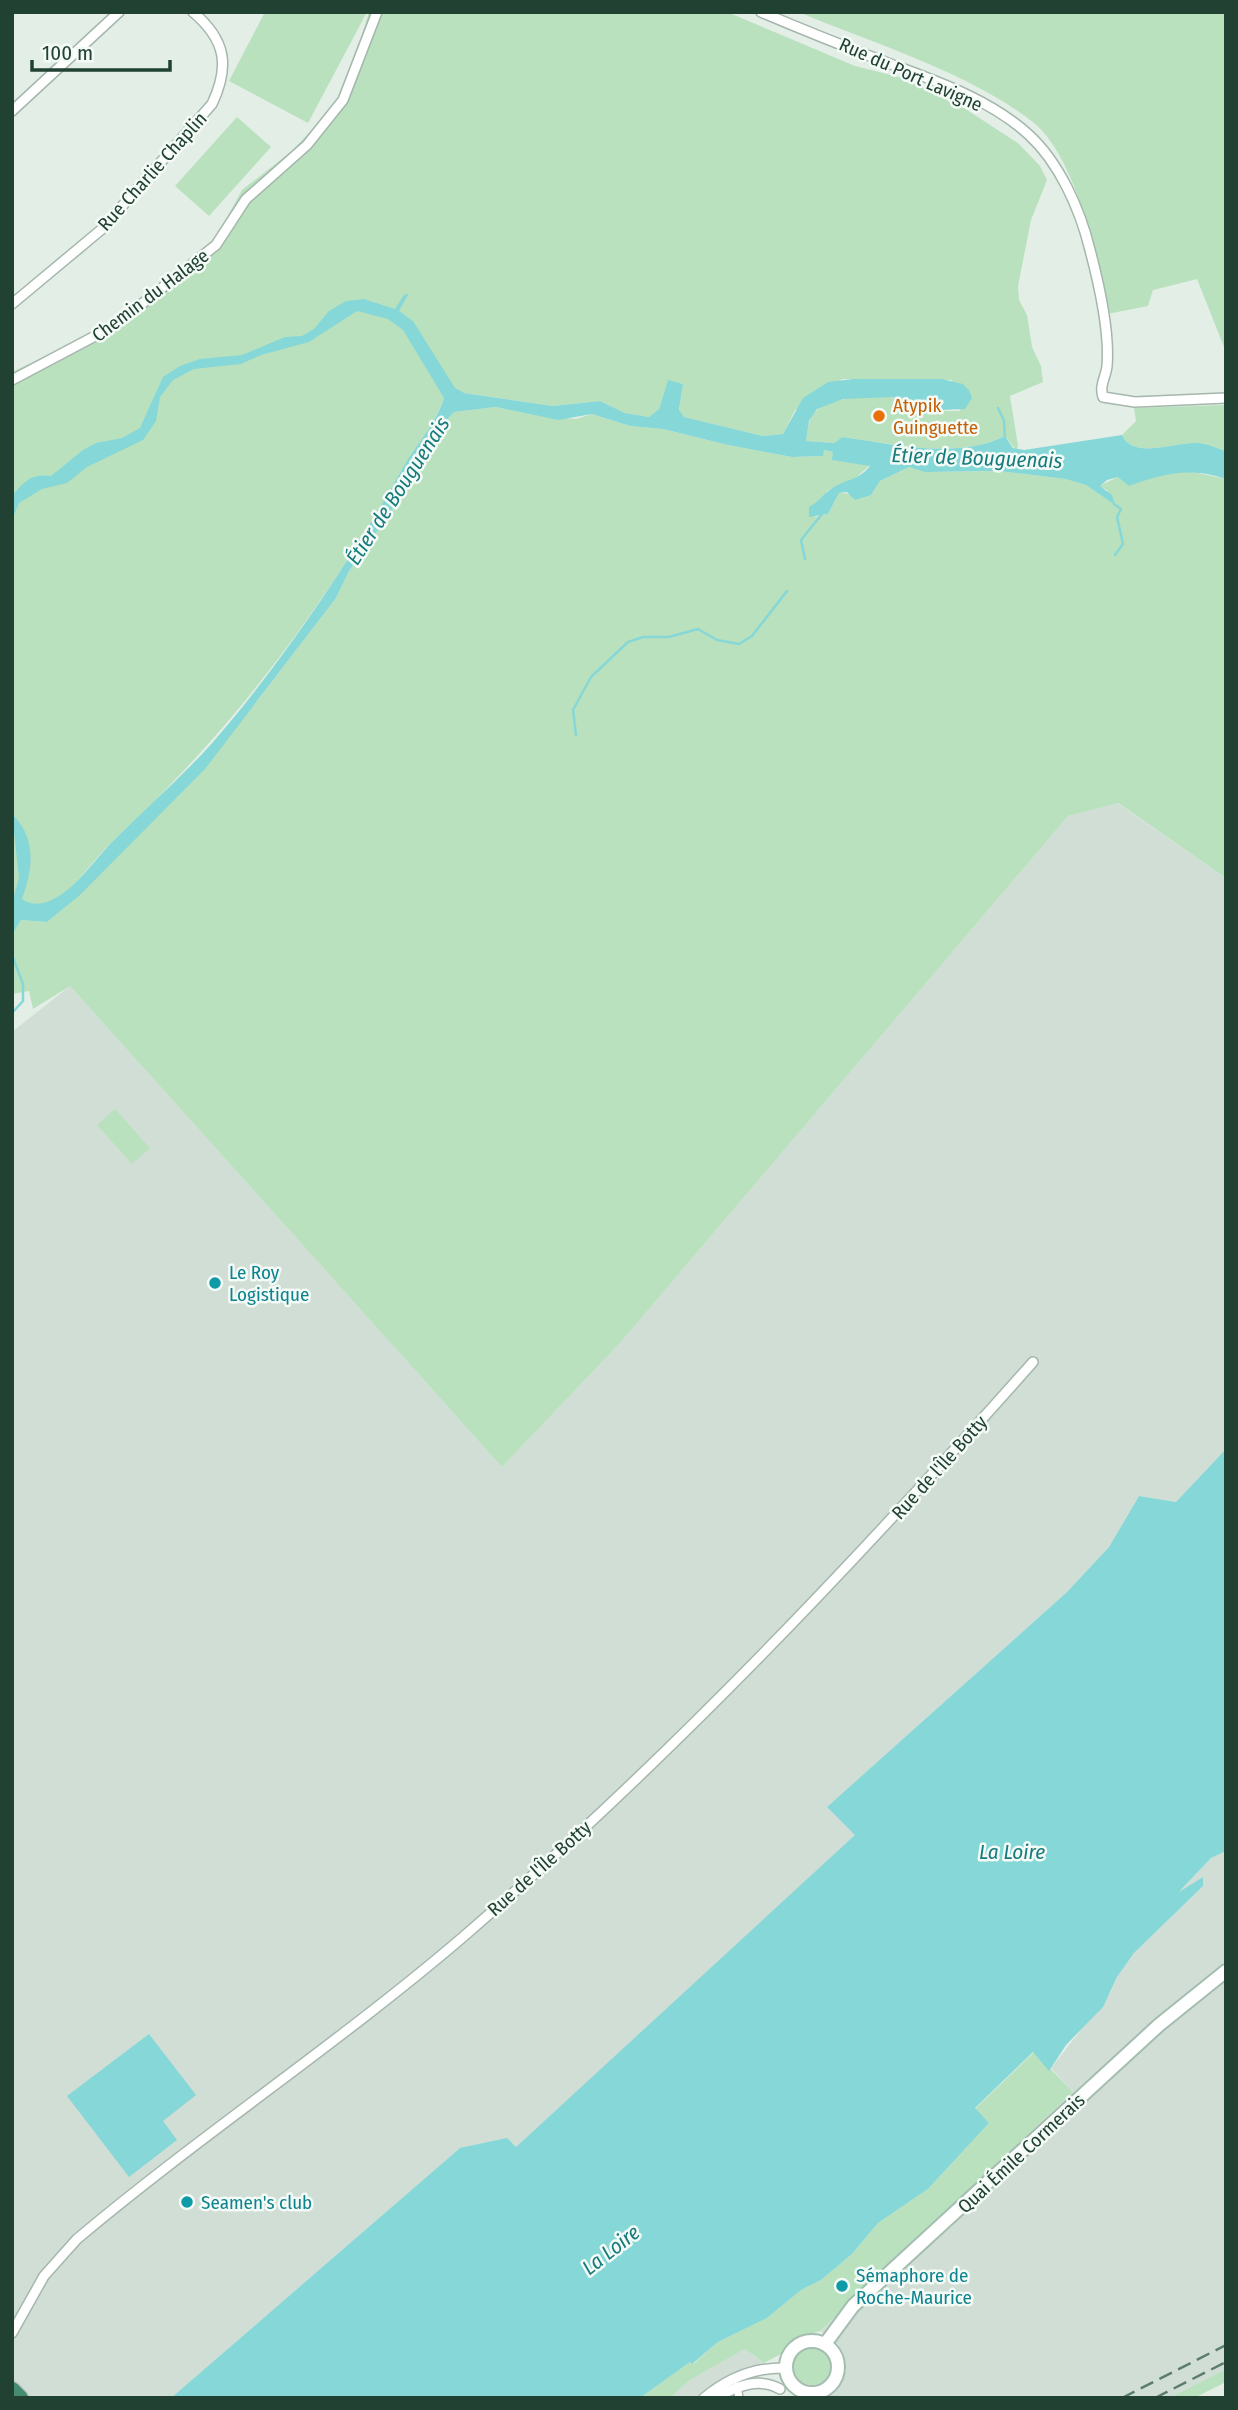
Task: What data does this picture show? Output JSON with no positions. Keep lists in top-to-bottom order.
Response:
{
  "streets": {
    "main road": ["Quai Émile Cormerais"],
    "street": [
      "Rue du Port Lavigne",
      "Rue Charlie Chaplin",
      "Chemin du Halage",
      "Rue de l'Île Botty"
    ]
  },
  "water": ["Étier de Bouguenais", "La Loire"],
  "places": [
    "Atypik Guinguette",
    "Le Roy Logistique",
    "Seamen's club",
    "Sémaphore de Roche-Maurice"
  ],
  "scale_bar": "100 m"
}
